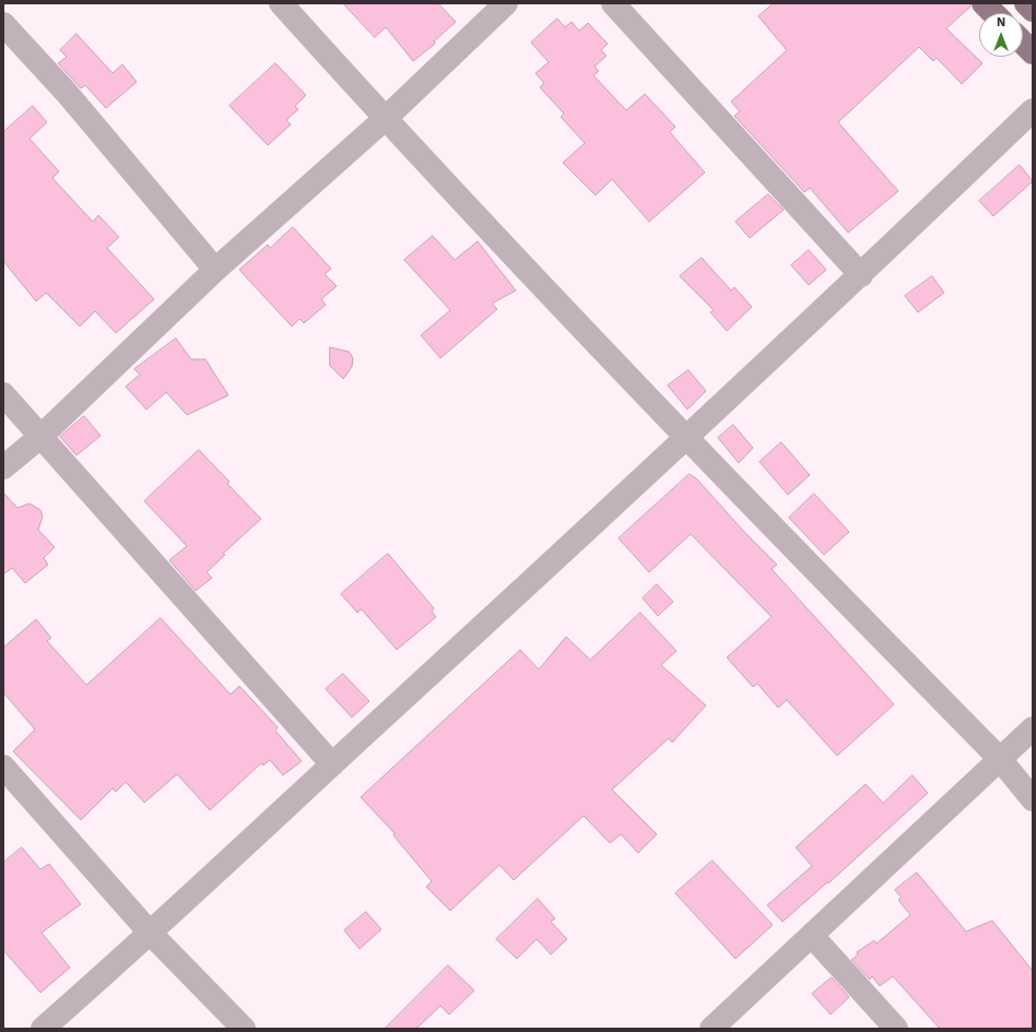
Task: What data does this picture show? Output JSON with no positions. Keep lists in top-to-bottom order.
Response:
{
  "north": "top"
}
